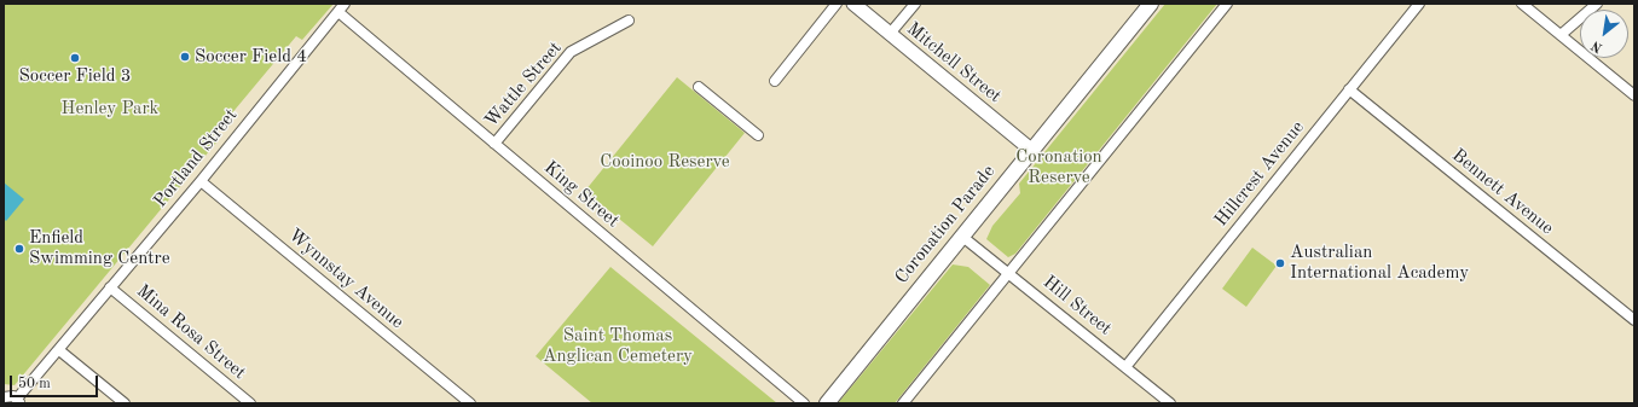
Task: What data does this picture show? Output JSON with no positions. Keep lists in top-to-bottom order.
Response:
{
  "streets": {
    "main road": ["Coronation Parade"],
    "street": [
      "Mitchell Street",
      "Wattle Street",
      "Portland Street",
      "Hillcrest Avenue",
      "Bennett Avenue",
      "King Street",
      "Wynnstay Avenue",
      "Hill Street",
      "Mina Rosa Street"
    ]
  },
  "crossings": [
    ["Mitchell Street", "Coronation Parade"],
    ["Wattle Street", "King Street"],
    ["Portland Street", "King Street"],
    ["Portland Street", "Wynnstay Avenue"],
    ["Portland Street", "Mina Rosa Street"],
    ["Hillcrest Avenue", "Bennett Avenue"],
    ["Hillcrest Avenue", "Hill Street"],
    ["Coronation Parade", "Hill Street"]
  ],
  "parks": [
    "Henley Park",
    "Coronation Reserve",
    "Cooinoo Reserve",
    "Saint Thomas Anglican Cemetery"
  ],
  "places": [
    "Soccer Field 4",
    "Soccer Field 3",
    "Enfield Swimming Centre",
    "Australian International Academy"
  ],
  "scale_bar": "50 m",
  "north": "bottom left"
}
